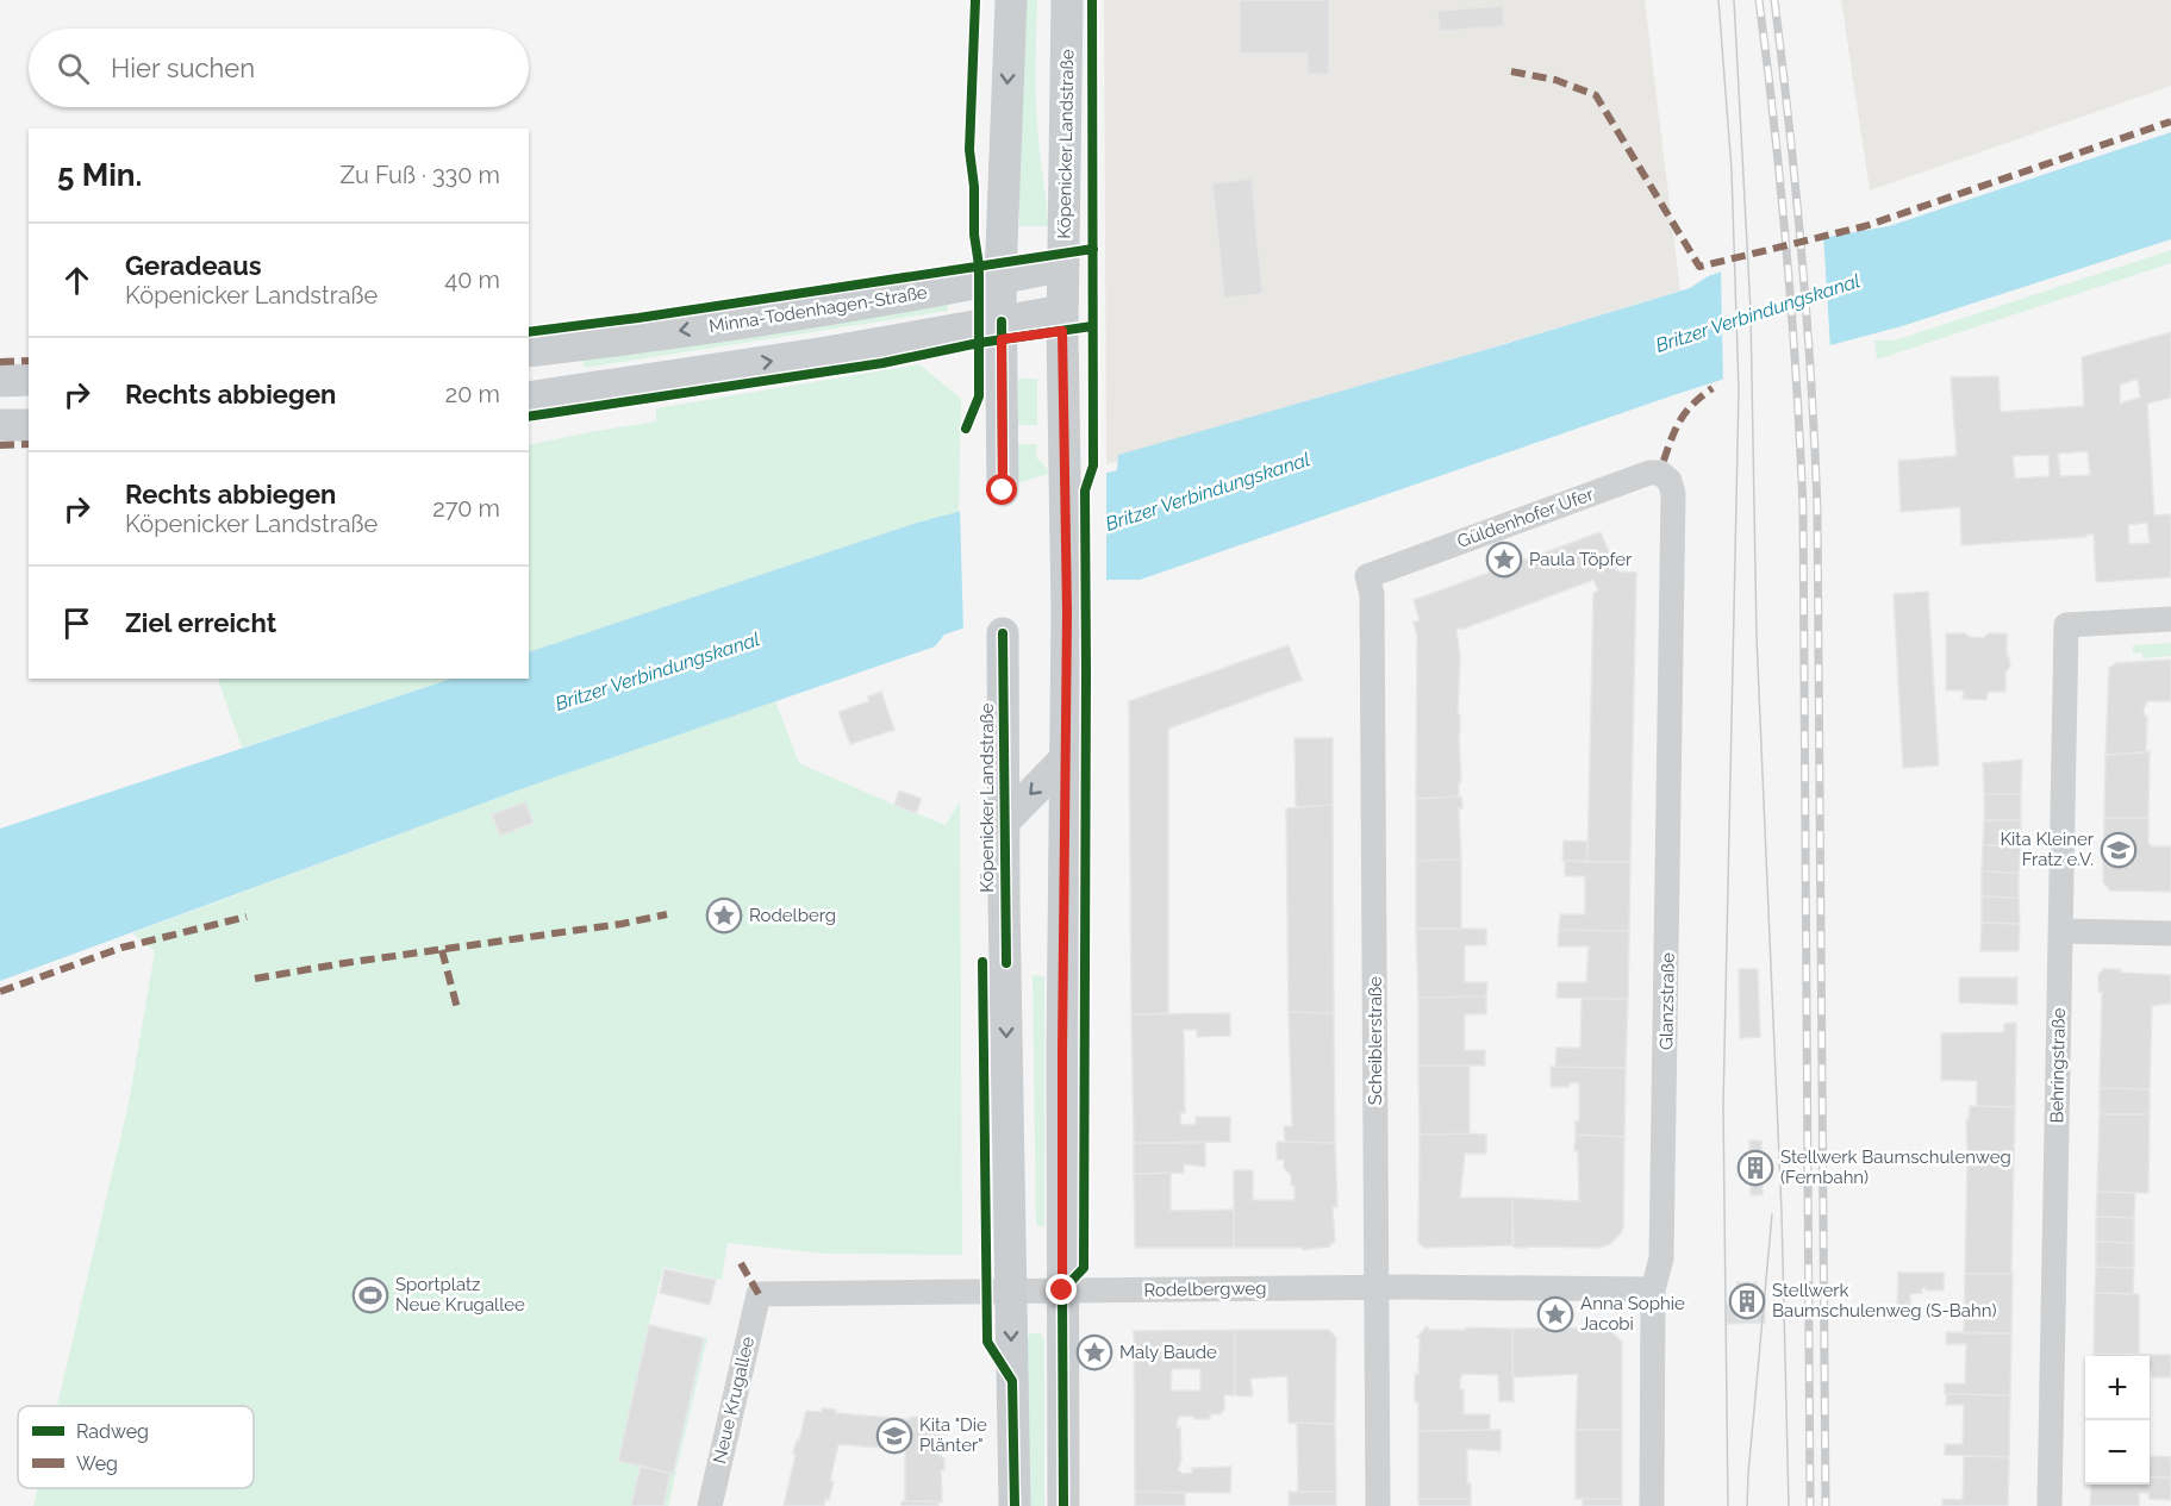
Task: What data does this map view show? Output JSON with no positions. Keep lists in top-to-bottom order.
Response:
{
  "streets": {
    "main road": ["Köpenicker Landstraße", "Minna-Todenhagen-Straße"],
    "street": [
      "Güldenhofer Ufer",
      "Glanzstraße",
      "Scheiblerstraße",
      "Behringstraße",
      "Rodelbergweg",
      "Neue Krugallee"
    ]
  },
  "crossings": [
    ["Köpenicker Landstraße", "Minna-Todenhagen-Straße"],
    ["Köpenicker Landstraße", "Rodelbergweg"],
    ["Güldenhofer Ufer", "Glanzstraße"],
    ["Güldenhofer Ufer", "Scheiblerstraße"],
    ["Glanzstraße", "Rodelbergweg"],
    ["Scheiblerstraße", "Rodelbergweg"],
    ["Rodelbergweg", "Neue Krugallee"]
  ],
  "water": ["Britzer Verbindungskanal"],
  "places": {
    "place": [
      "Paula Töpfer",
      "Rodelberg",
      "Anna Sophie Jacobi",
      "Maly Baude"
    ],
    "school or university": ["Kita Kleiner Fratz e.V.", "Kita \"Die Plänter\""],
    "building": ["Stellwerk Baumschulenweg (Fernbahn)", "Stellwerk Baumschulenweg (S-Bahn)"],
    "sports": ["Sportplatz Neue Krugallee"]
  },
  "legend": ["Radweg", "Weg"],
  "page": {
    "search": "Hier suchen",
    "heading": ["5 Min.", "Zu Fuß · 330 m"],
    "list": [
      ["Geradeaus", "Köpenicker Landstraße", "40 m"],
      ["Rechts abbiegen", "20 m"],
      ["Rechts abbiegen", "Köpenicker Landstraße", "270 m"],
      "Ziel erreicht"
    ],
    "map_buttons": ["+", "−"]
  }
}
